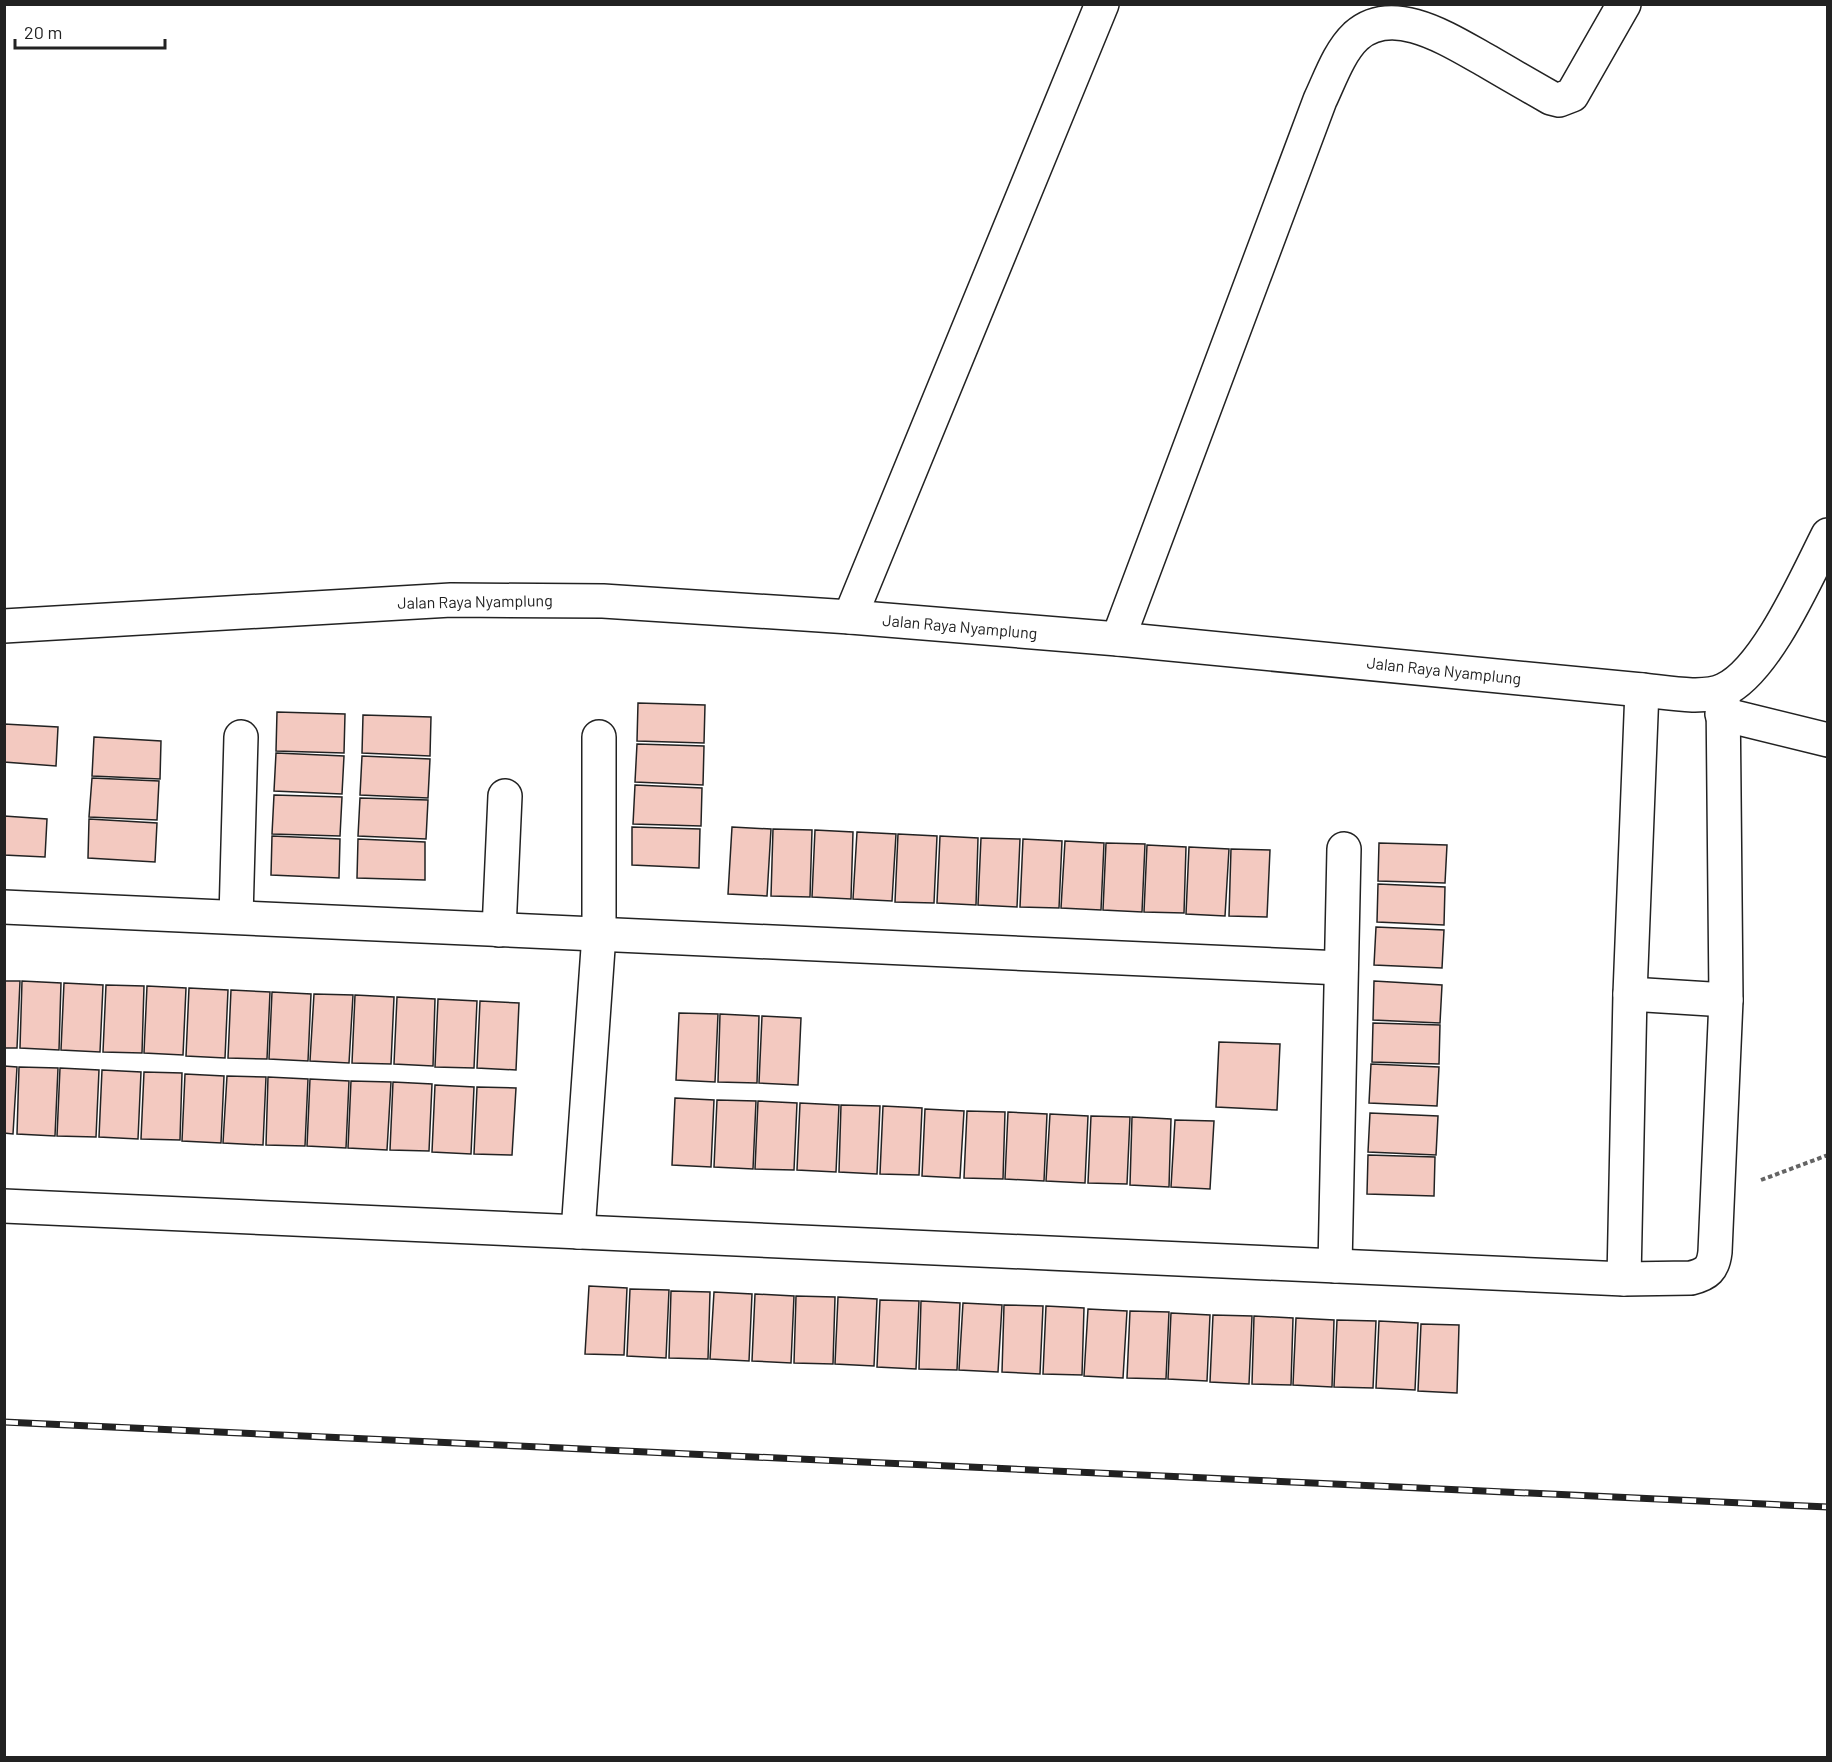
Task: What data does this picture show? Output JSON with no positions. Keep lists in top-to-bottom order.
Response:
{
  "streets": {
    "street": ["Jalan Raya Nyamplung"]
  },
  "scale_bar": "20 m"
}
